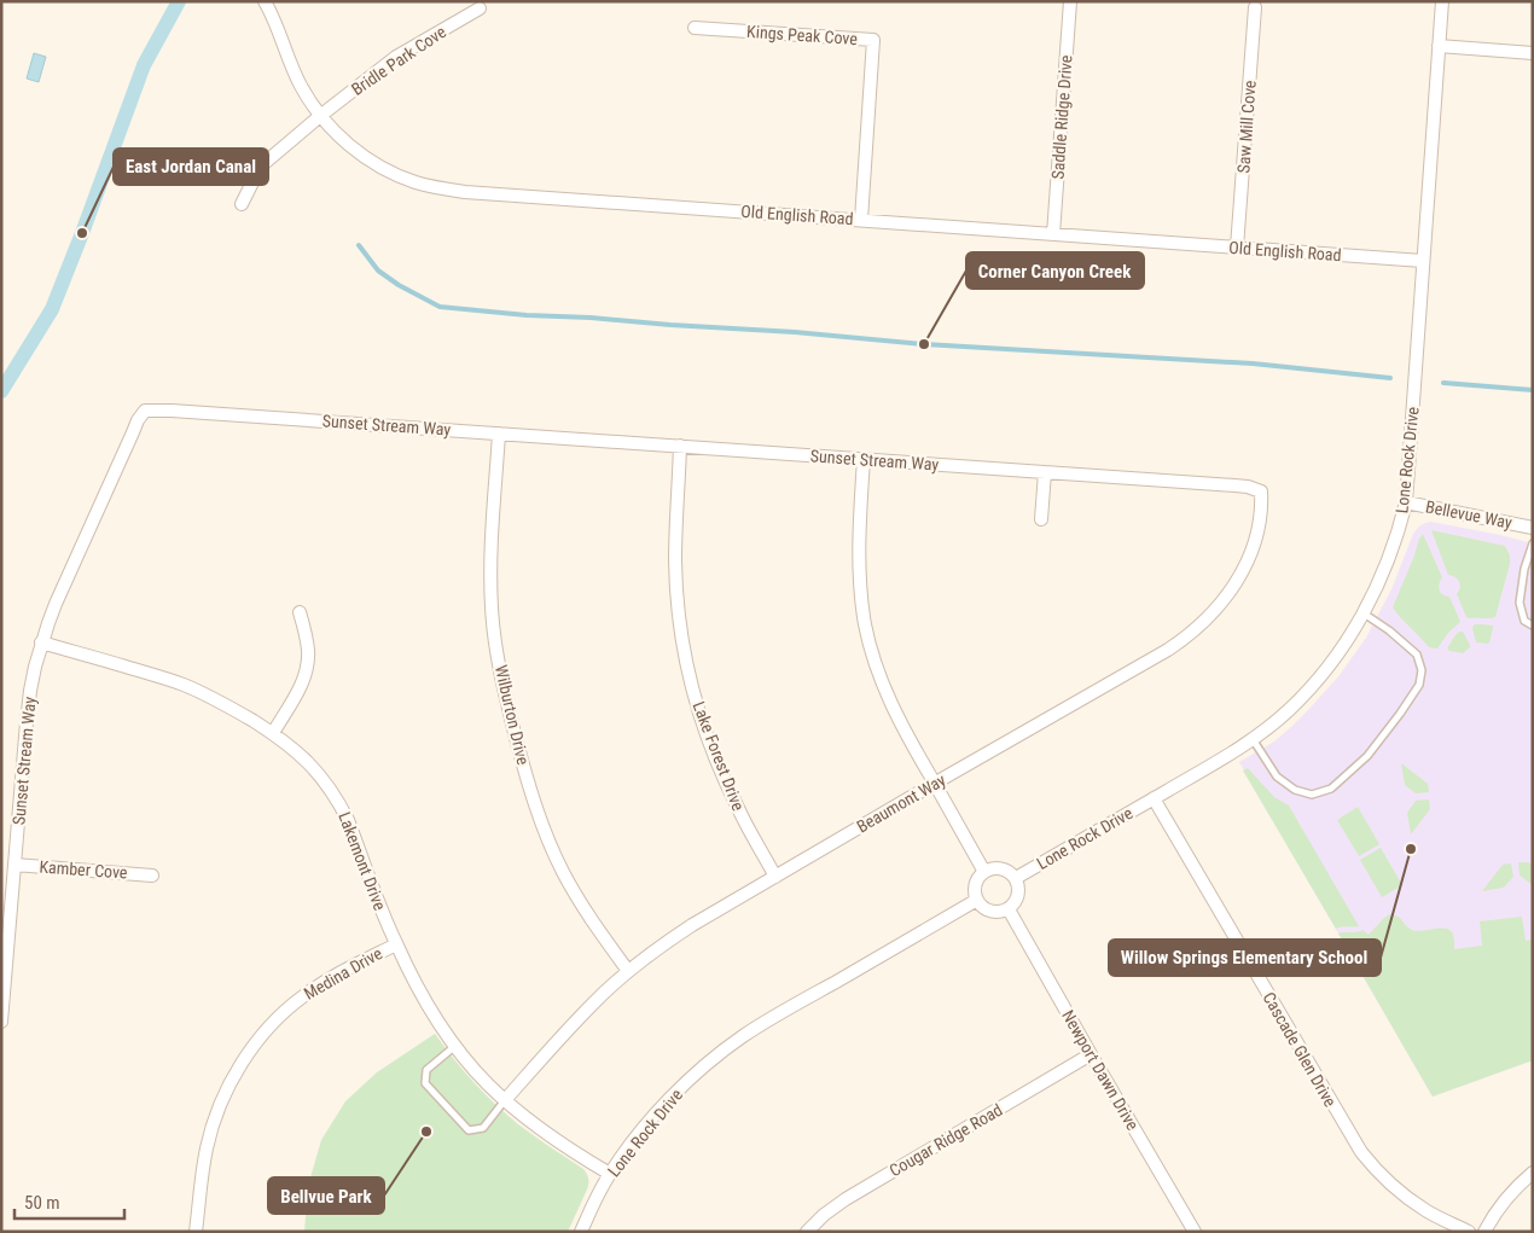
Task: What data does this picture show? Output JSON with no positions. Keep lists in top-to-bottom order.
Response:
{
  "streets": {
    "street": [
      "Kings Peak Cove",
      "Bridle Park Cove",
      "Saddle Ridge Drive",
      "Saw Mill Cove",
      "Old English Road",
      "Sunset Stream Way",
      "Lone Rock Drive",
      "Bellevue Way",
      "Wilburton Drive",
      "Lake Forest Drive",
      "Beaumont Way",
      "Lakemont Drive",
      "Kamber Cove",
      "Medina Drive",
      "Cascade Glen Drive",
      "Newport Dawn Drive",
      "Cougar Ridge Road"
    ]
  },
  "crossings": [
    ["Kings Peak Cove", "Old English Road"],
    ["Bridle Park Cove", "Old English Road"],
    ["Saddle Ridge Drive", "Old English Road"],
    ["Saw Mill Cove", "Old English Road"],
    ["Old English Road", "Lone Rock Drive"],
    ["Sunset Stream Way", "Wilburton Drive"],
    ["Sunset Stream Way", "Lake Forest Drive"],
    ["Sunset Stream Way", "Beaumont Way"],
    ["Sunset Stream Way", "Lakemont Drive"],
    ["Sunset Stream Way", "Kamber Cove"],
    ["Lone Rock Drive", "Bellevue Way"],
    ["Lone Rock Drive", "Lakemont Drive"],
    ["Lone Rock Drive", "Cascade Glen Drive"],
    ["Lone Rock Drive", "Newport Dawn Drive"],
    ["Wilburton Drive", "Beaumont Way"],
    ["Lake Forest Drive", "Beaumont Way"],
    ["Beaumont Way", "Lakemont Drive"],
    ["Lakemont Drive", "Medina Drive"],
    ["Newport Dawn Drive", "Cougar Ridge Road"]
  ],
  "places": [
    "East Jordan Canal",
    "Corner Canyon Creek",
    "Willow Springs Elementary School",
    "Bellvue Park"
  ],
  "scale_bar": "50 m"
}
